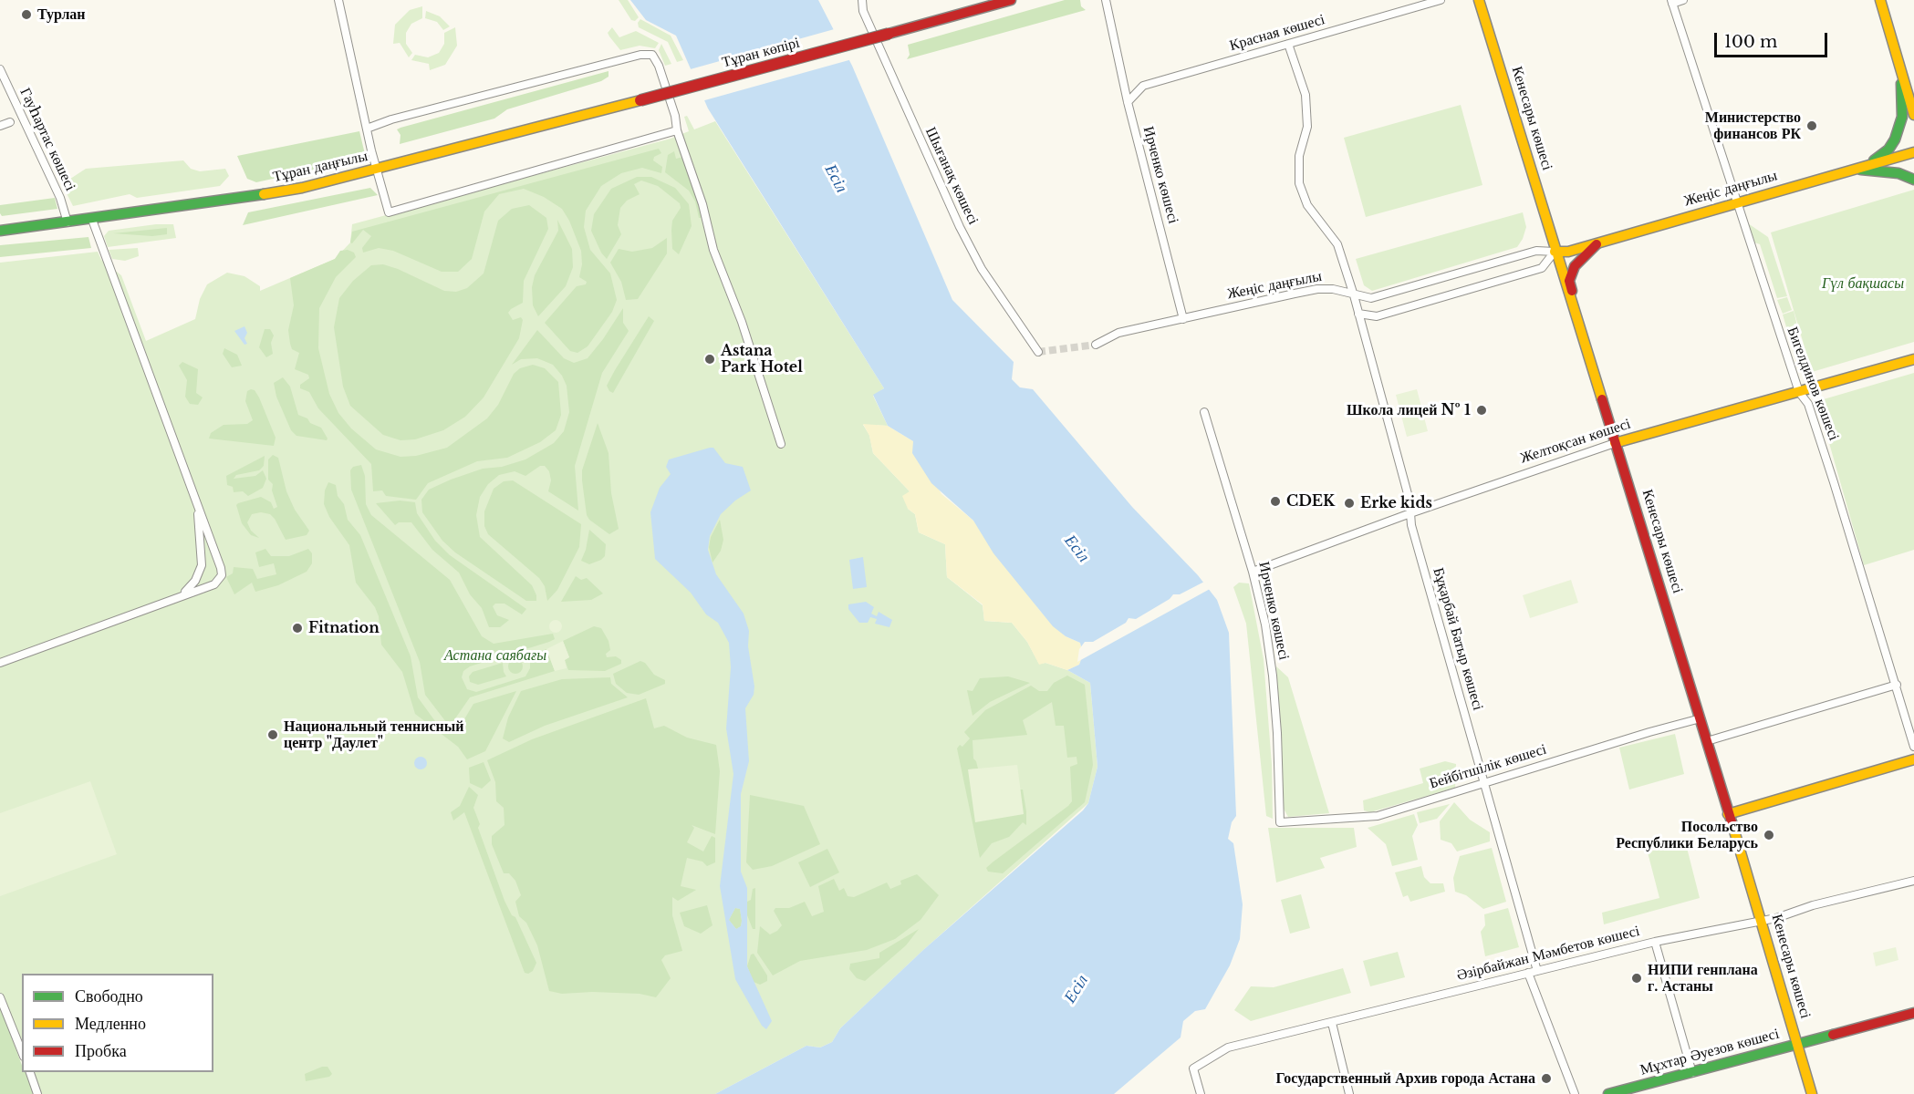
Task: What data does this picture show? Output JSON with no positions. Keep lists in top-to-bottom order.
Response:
{
  "streets": {
    "main road": [
      "Тұран көпірі",
      "Кенесары көшесі",
      "Тұран даңғылы",
      "Жеңіс даңғылы",
      "Желтоқсан көшесі",
      "Мұхтар Әуезов көшесі"
    ],
    "street": [
      "Красная көшесі",
      "Гауhартас көшесі",
      "Ирченко көшесі",
      "Шығанақ көшесі",
      "Бигелдинов көшесі",
      "Бұқарбай Батыр көшесі",
      "Бейбітшілік көшесі",
      "Әзірбайжан Мәмбетов көшесі"
    ]
  },
  "crossings": [
    ["Красная көшесі", "Ирченко көшесі"],
    ["Красная көшесі", "Бұқарбай Батыр көшесі"],
    ["Тұран көпірі", "Тұран даңғылы"],
    ["Кенесары көшесі", "Жеңіс даңғылы"],
    ["Кенесары көшесі", "Желтоқсан көшесі"],
    ["Кенесары көшесі", "Бейбітшілік көшесі"],
    ["Кенесары көшесі", "Әзірбайжан Мәмбетов көшесі"],
    ["Кенесары көшесі", "Мұхтар Әуезов көшесі"],
    ["Гауhартас көшесі", "Тұран даңғылы"],
    ["Ирченко көшесі", "Жеңіс даңғылы"],
    ["Ирченко көшесі", "Желтоқсан көшесі"],
    ["Ирченко көшесі", "Бейбітшілік көшесі"],
    ["Жеңіс даңғылы", "Бигелдинов көшесі"],
    ["Жеңіс даңғылы", "Бұқарбай Батыр көшесі"],
    ["Бигелдинов көшесі", "Желтоқсан көшесі"],
    ["Желтоқсан көшесі", "Бұқарбай Батыр көшесі"],
    ["Бұқарбай Батыр көшесі", "Бейбітшілік көшесі"],
    ["Бұқарбай Батыр көшесі", "Әзірбайжан Мәмбетов көшесі"]
  ],
  "water": ["Есіл"],
  "parks": ["Гүл бақшасы", "Астана саябағы"],
  "places": [
    "Турлан",
    "Министерство финансов РК",
    "Astana Park Hotel",
    "Школа лицей № 1",
    "CDEK",
    "Erke kids",
    "Fitnation",
    "Национальный теннисный центр \"Даулет\"",
    "Посольство Республики Беларусь",
    "НИПИ генплана г. Астаны",
    "Государственный Архив города Астана"
  ],
  "legend": ["Свободно", "Медленно", "Пробка"],
  "scale_bar": "100 m"
}
